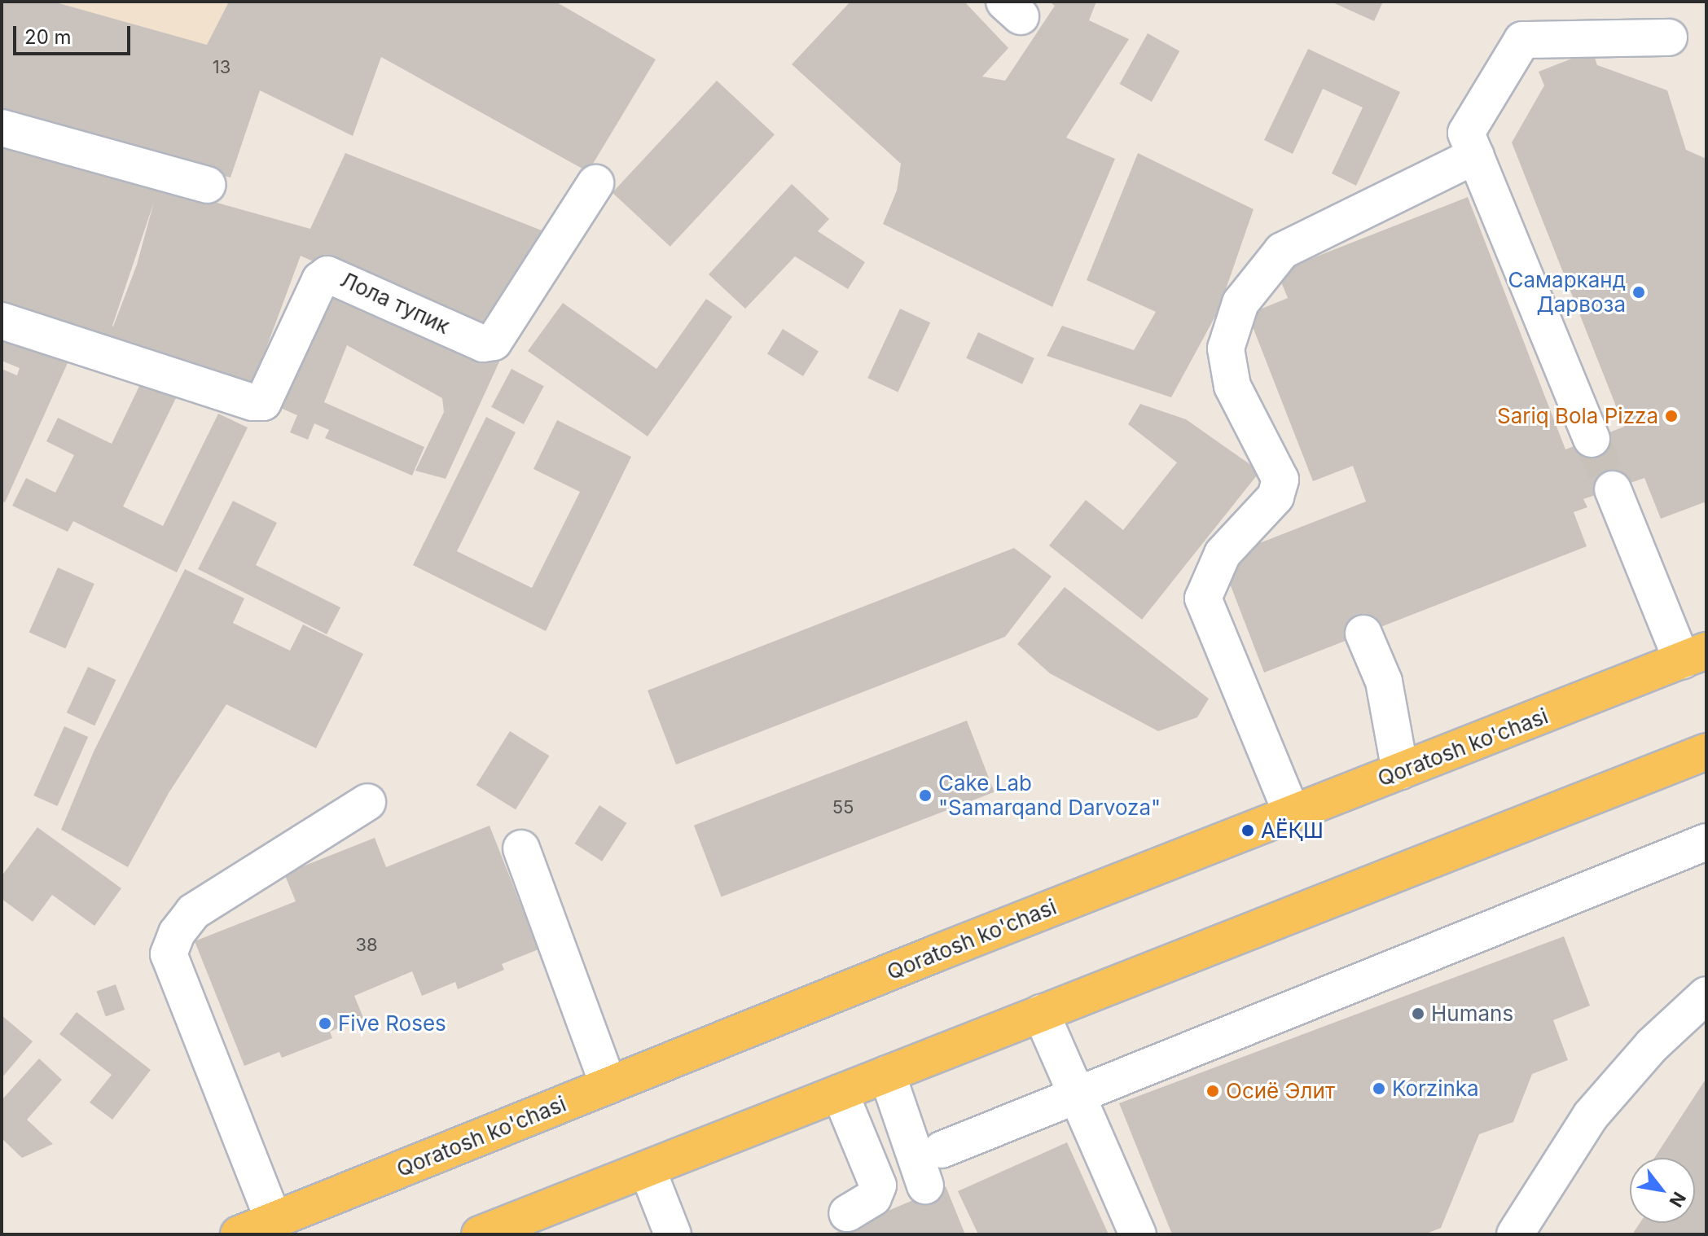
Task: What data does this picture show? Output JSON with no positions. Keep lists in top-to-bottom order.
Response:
{
  "streets": {
    "main road": ["Qoratosh ko'chasi"],
    "street": ["Лола тупик"]
  },
  "places": [
    "Самарканд Дарвоза",
    "Sariq Bola Pizza",
    "Cake Lab \"Samarqand Darvoza\"",
    "АЁҚШ",
    "Humans",
    "Five Roses",
    "Korzinka",
    "Осиё Элит"
  ],
  "house_numbers": ["13", "55", "38"],
  "scale_bar": "20 m",
  "north": "bottom right"
}
